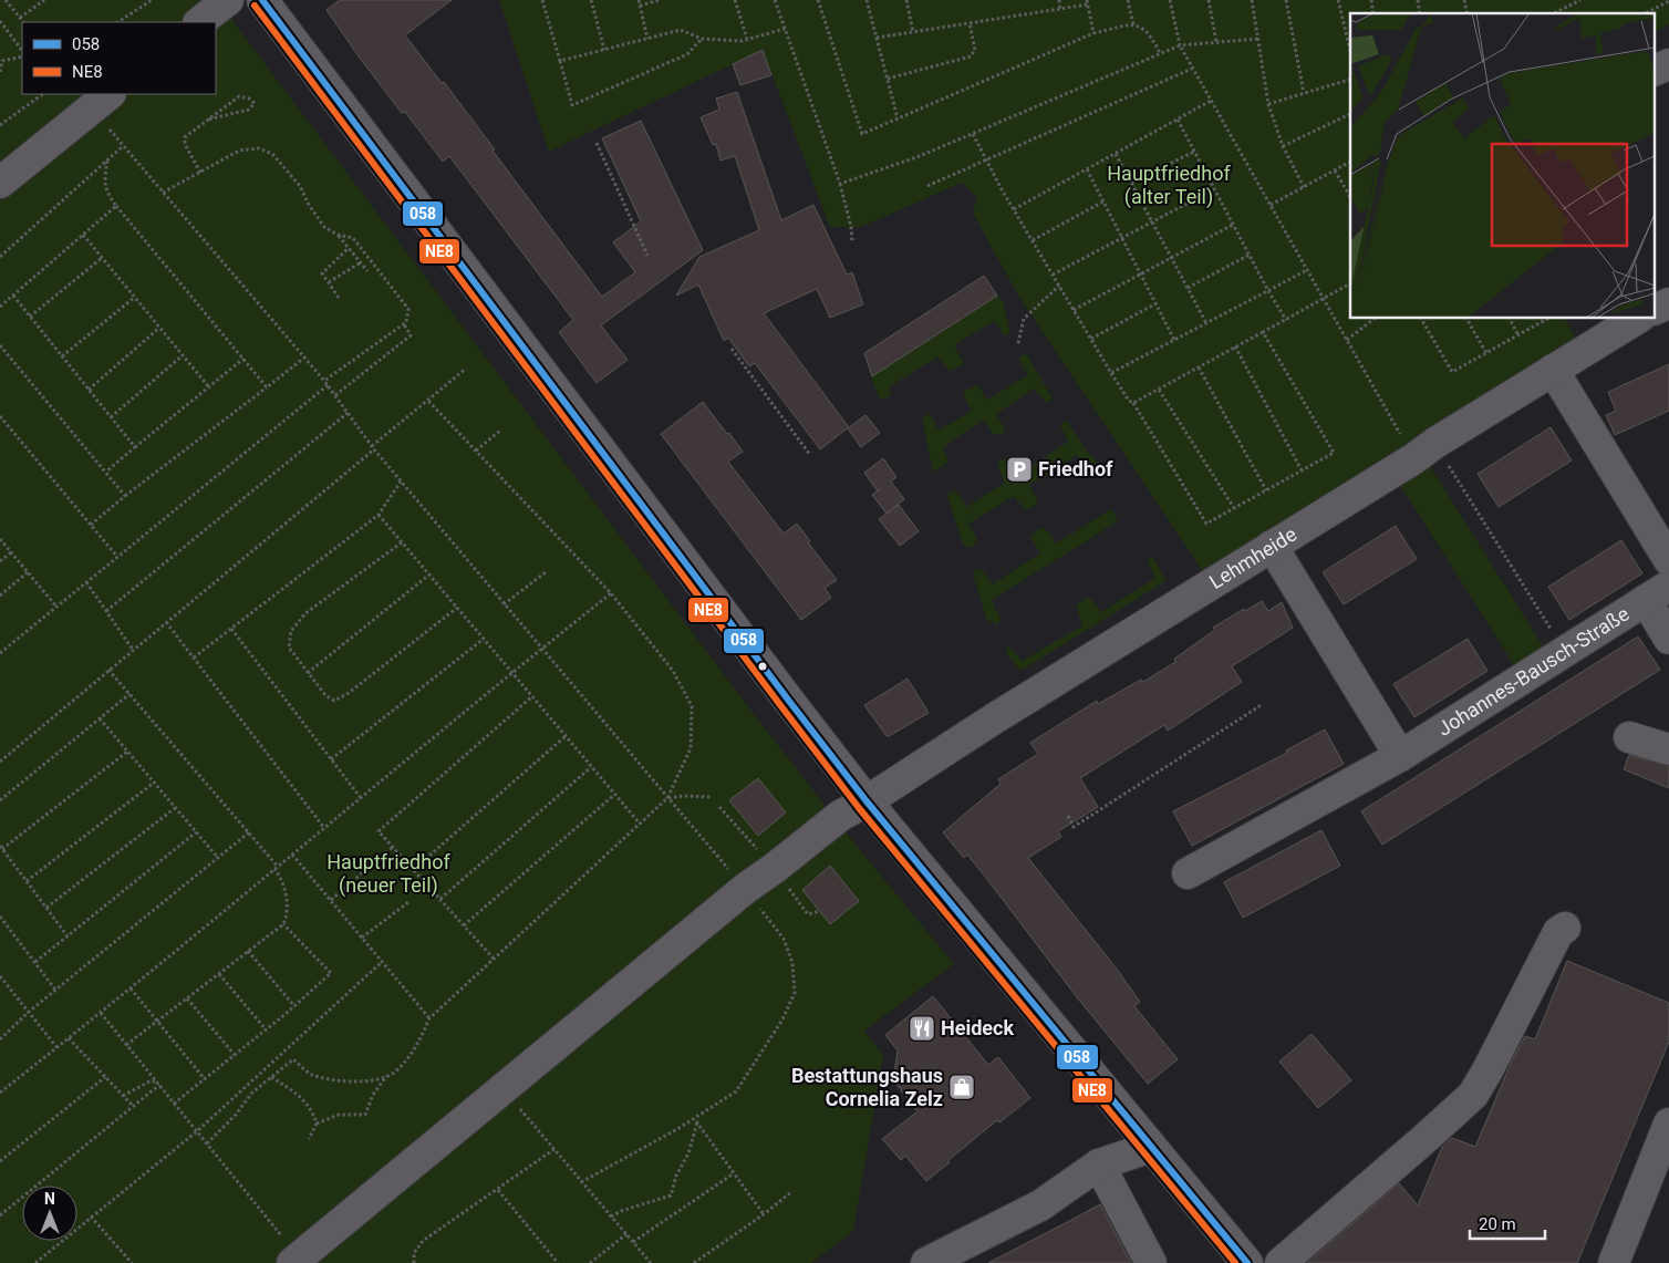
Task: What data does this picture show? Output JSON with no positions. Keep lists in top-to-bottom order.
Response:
{
  "streets": {
    "street": ["Lehmheide", "Johannes-Bausch-Straße"]
  },
  "parks": ["Hauptfriedhof (alter Teil)", "Hauptfriedhof (neuer Teil)"],
  "places": {
    "parking": ["Friedhof"],
    "restaurant": ["Heideck"],
    "shop": ["Bestattungshaus Cornelia Zelz"]
  },
  "lines": ["transit line 058", "transit line NE8"],
  "legend": ["058", "NE8"],
  "scale_bar": "20 m",
  "north": "top"
}
